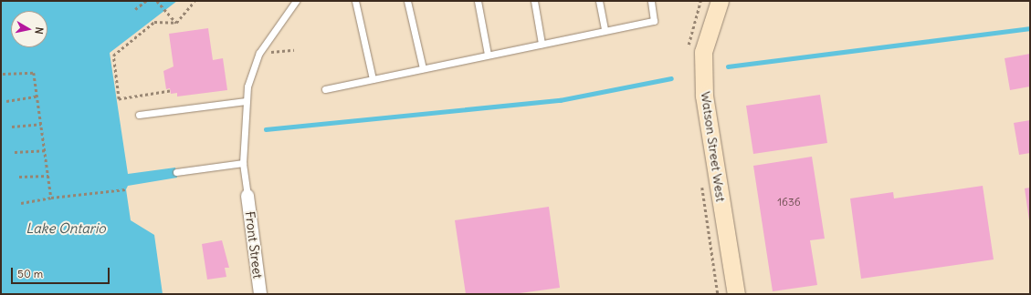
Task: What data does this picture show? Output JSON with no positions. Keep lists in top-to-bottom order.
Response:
{
  "streets": {
    "street": ["Watson Street West", "Front Street"]
  },
  "water": ["Lake Ontario"],
  "house_numbers": ["1636"],
  "scale_bar": "50 m",
  "north": "right"
}
